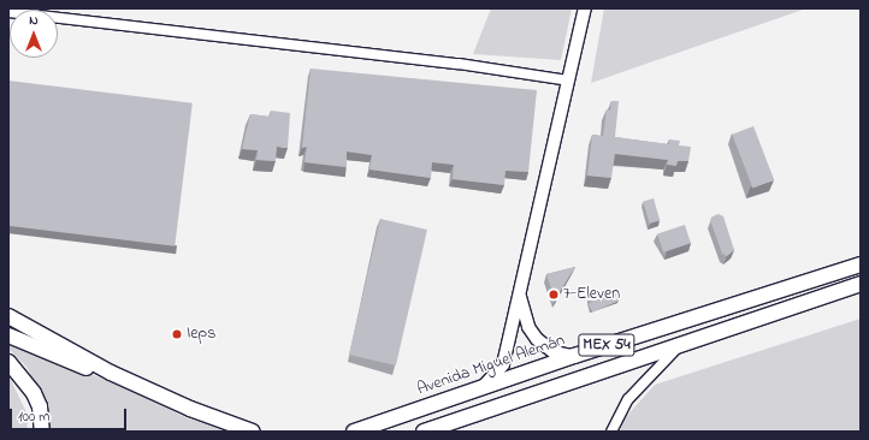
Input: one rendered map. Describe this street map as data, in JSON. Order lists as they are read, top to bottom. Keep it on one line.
{"streets":{"highway":["MEX 54","Avenida Miguel Alemán"]},"places":["7-Eleven","Ieps"],"scale_bar":"100 m","north":"top"}
